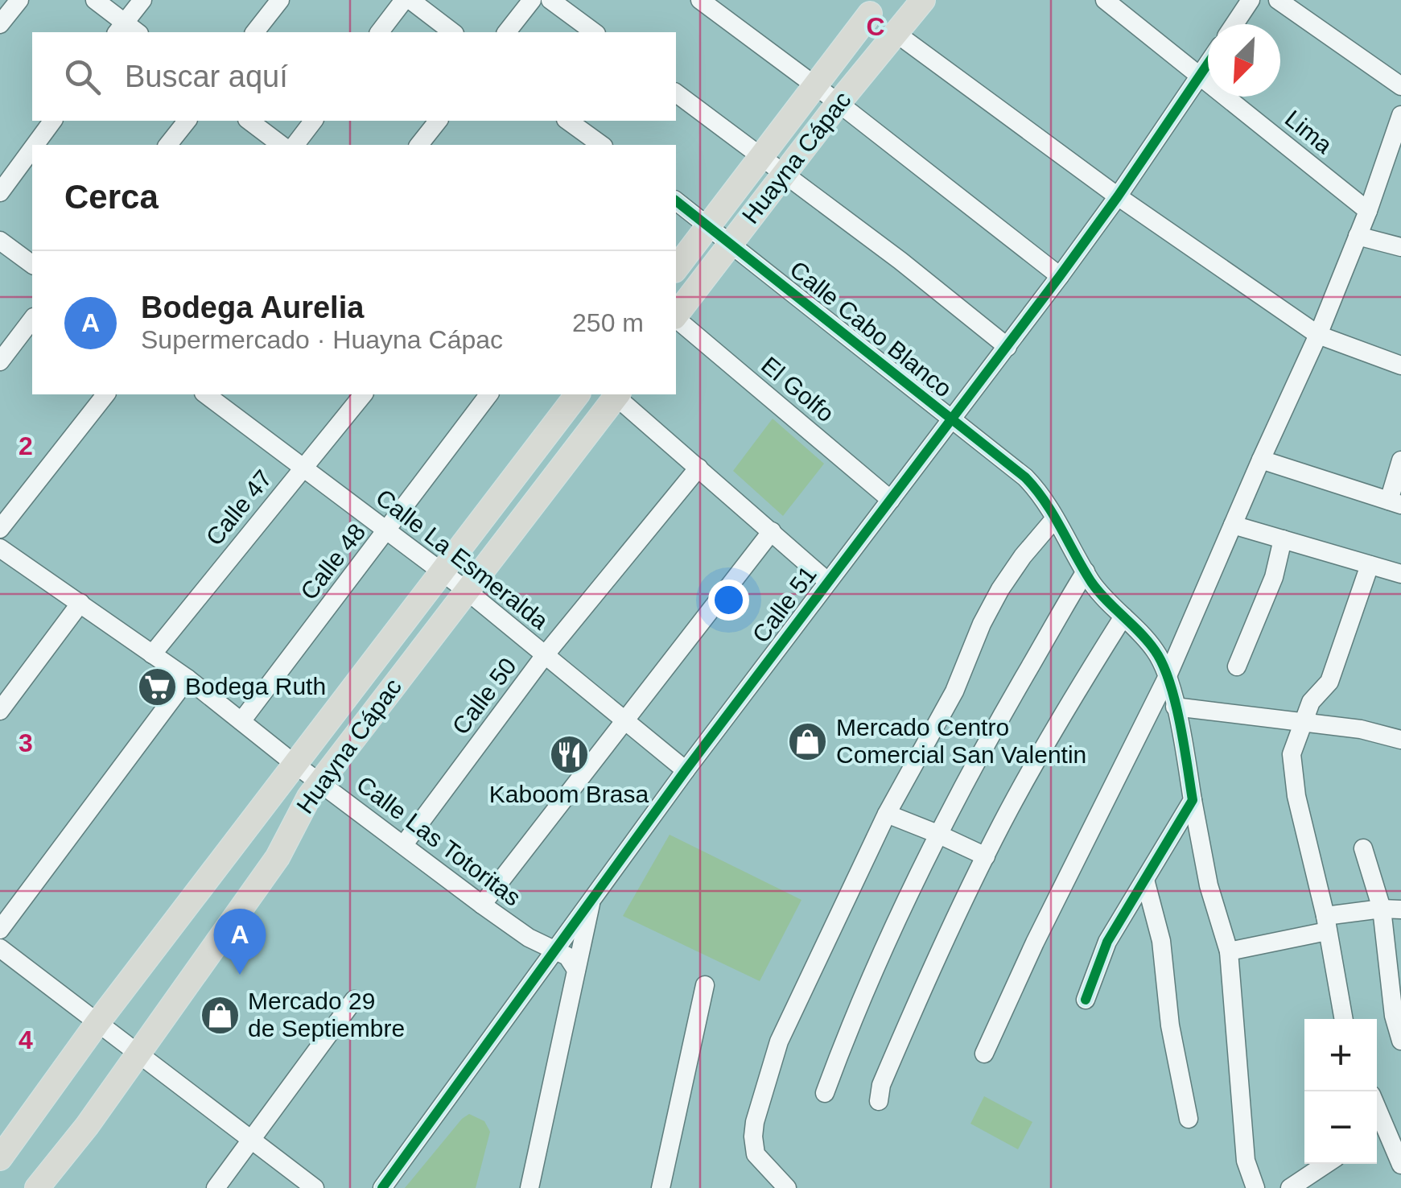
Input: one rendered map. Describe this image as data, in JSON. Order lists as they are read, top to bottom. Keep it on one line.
{"streets":{"main road":["Huayna Cápac"],"street":["Lima","Calle Cabo Blanco","El Golfo","Calle 47","Calle La Esmeralda","Calle 48","Calle 51","Calle 50","Calle Las Totoritas"]},"crossings":[["Lima","Calle 51"],["Huayna Cápac","Calle Cabo Blanco"],["Huayna Cápac","Calle La Esmeralda"],["Huayna Cápac","Calle Las Totoritas"],["Calle Cabo Blanco","Calle 51"],["El Golfo","Calle 51"],["Calle 47","Calle La Esmeralda"],["Calle 47","Calle Las Totoritas"],["Calle La Esmeralda","Calle 48"],["Calle La Esmeralda","Calle 51"],["Calle La Esmeralda","Calle 50"],["Calle 48","Calle Las Totoritas"],["Calle 51","Calle Las Totoritas"],["Calle 50","Calle Las Totoritas"]],"places":{"supermarket":["Bodega Ruth"],"shop":["Mercado Centro Comercial San Valentin","Mercado 29 de Septiembre"],"restaurant":["Kaboom Brasa"]},"north":"bottom left","page":{"search":"Buscar aquí","heading":"Cerca","list":[{"mark":"A","name":"Bodega Aurelia","note":"Supermercado · Huayna Cápac","value":"250 m"}],"pins":"A","map_buttons":["+","−"]},"grid":{"columns":["C"],"rows":["2","3","4"]}}
